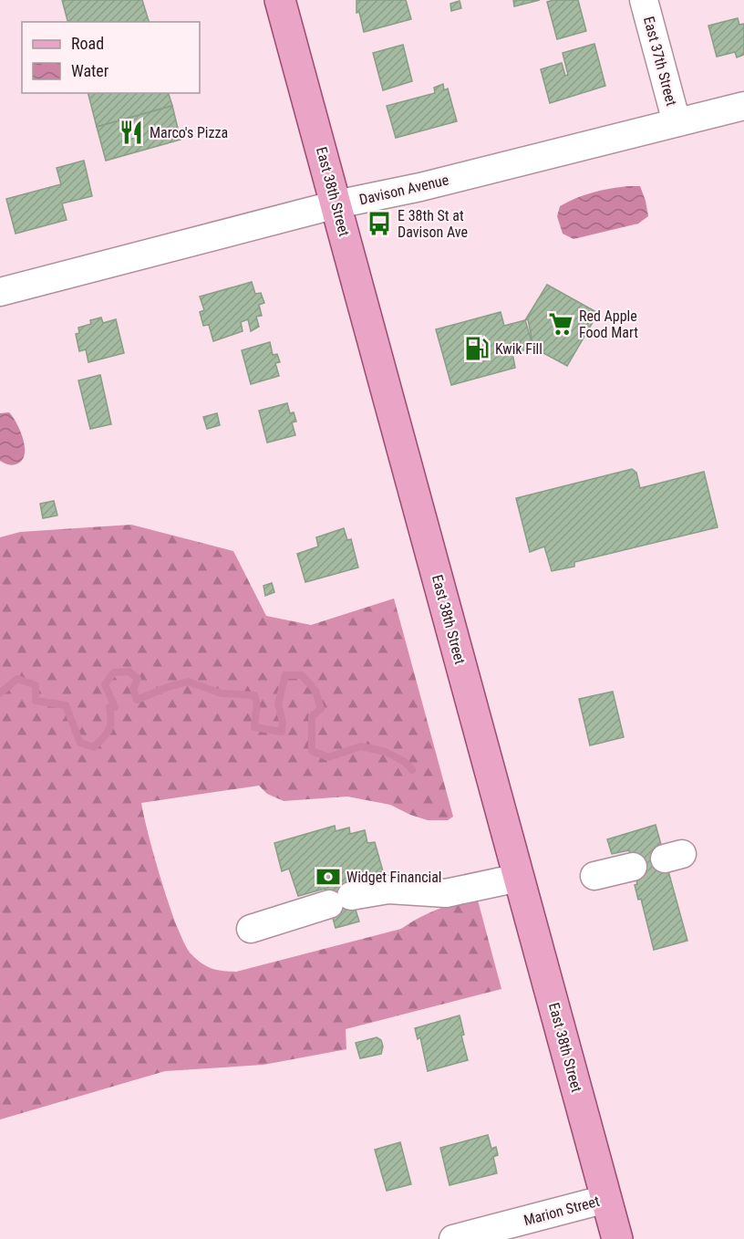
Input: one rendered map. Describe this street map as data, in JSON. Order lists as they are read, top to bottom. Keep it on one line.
{"streets":{"main road":["East 38th Street"],"street":["East 37th Street","Davison Avenue","Marion Street"]},"crossings":[["East 37th Street","Davison Avenue"],["Davison Avenue","East 38th Street"],["East 38th Street","Marion Street"]],"places":{"restaurant":["Marco's Pizza"],"bus stop":["E 38th St at Davison Ave"],"supermarket":["Red Apple Food Mart"],"fuel station":["Kwik Fill"],"bank":["Widget Financial"]},"legend":["Road","Water"]}
